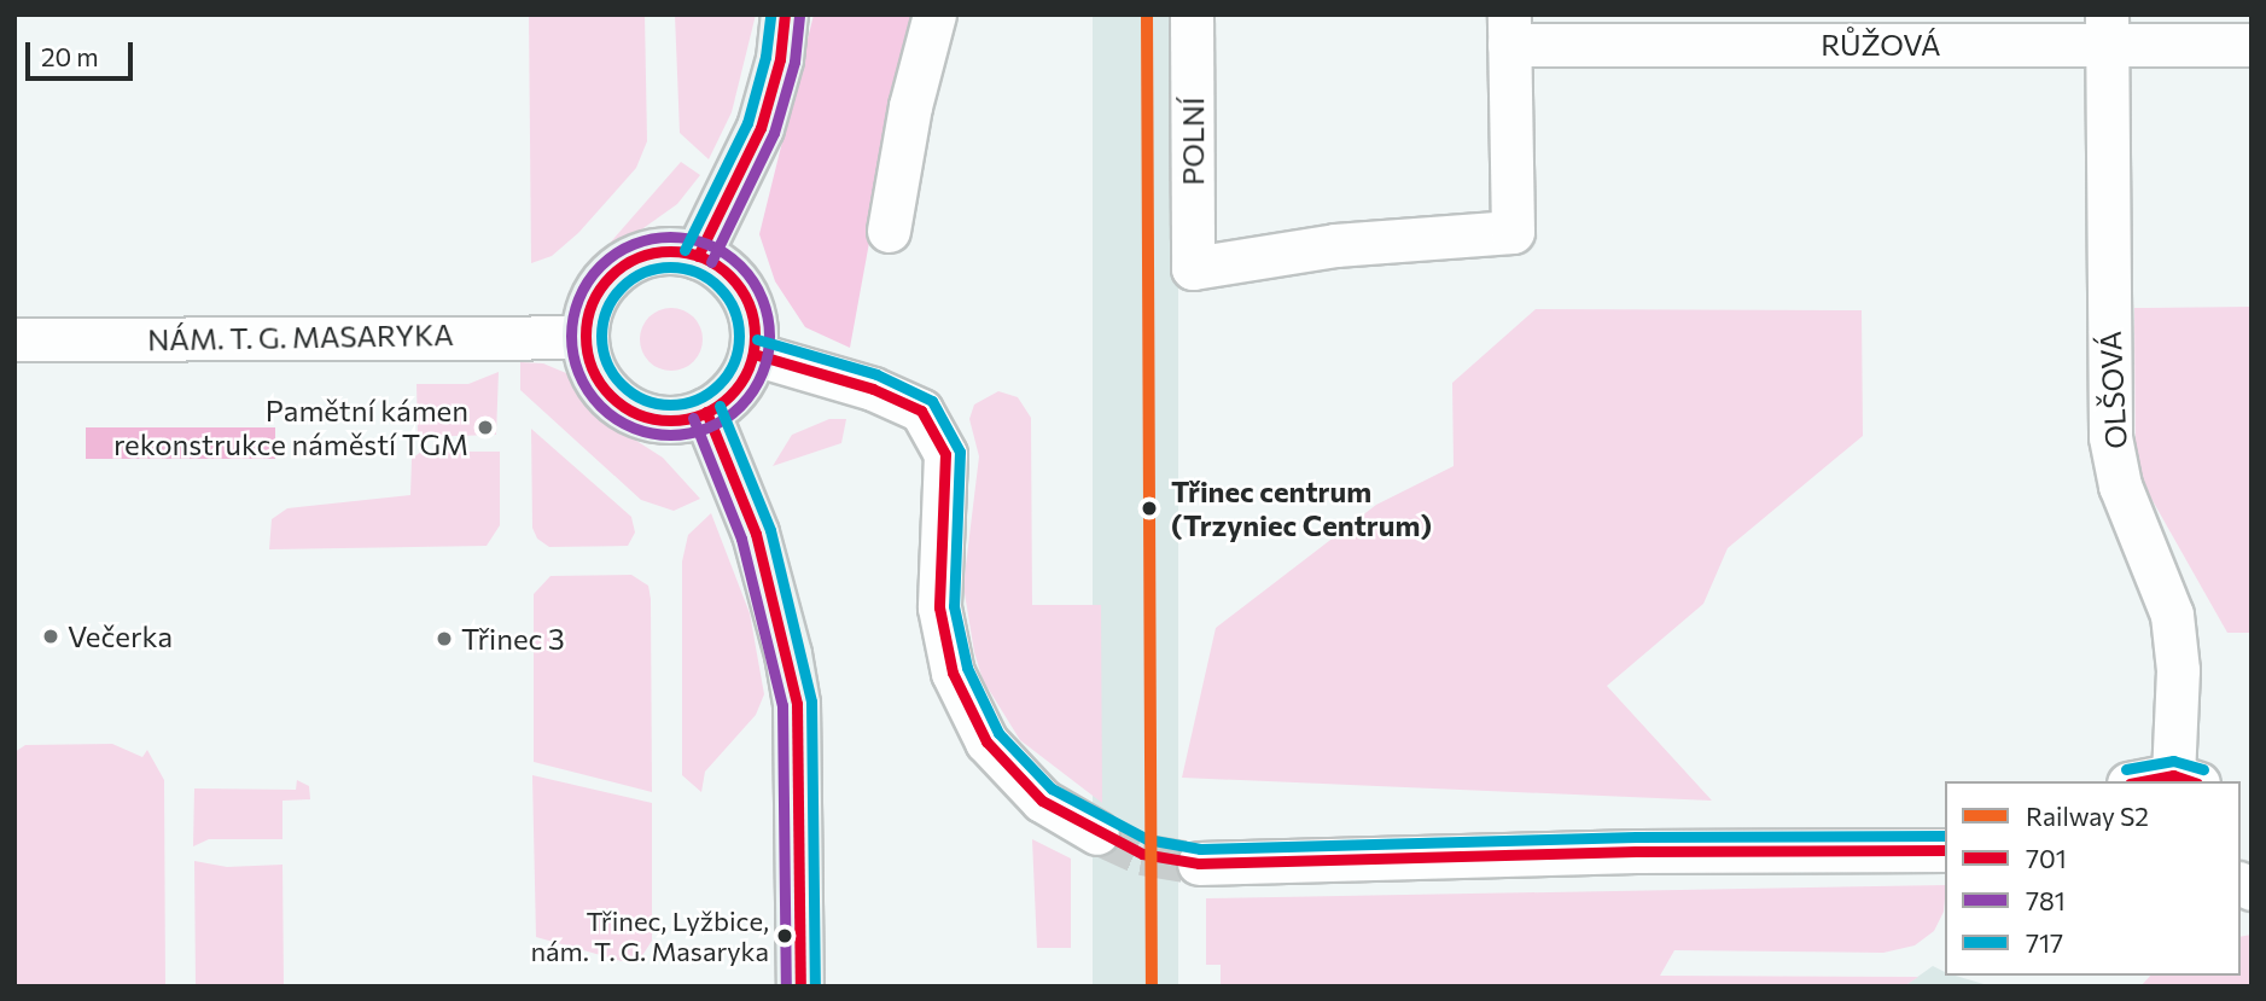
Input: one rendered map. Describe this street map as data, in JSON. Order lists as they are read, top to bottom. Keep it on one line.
{"streets":{"street":["RŮŽOVÁ","POLNÍ","NÁM. T. G. MASARYKA","OLŠOVÁ"]},"crossings":[["RŮŽOVÁ","POLNÍ"],["RŮŽOVÁ","OLŠOVÁ"]],"places":["Pamětní kámen rekonstrukce náměstí TGM","Třinec centrum (Trzyniec Centrum)","Večerka","Třinec 3","Třinec, Lyžbice, nám. T. G. Masaryka"],"lines":["rail line S2","transit line 701","transit line 717","transit line 781"],"legend":["Railway S2","701","781","717"],"scale_bar":"20 m"}
